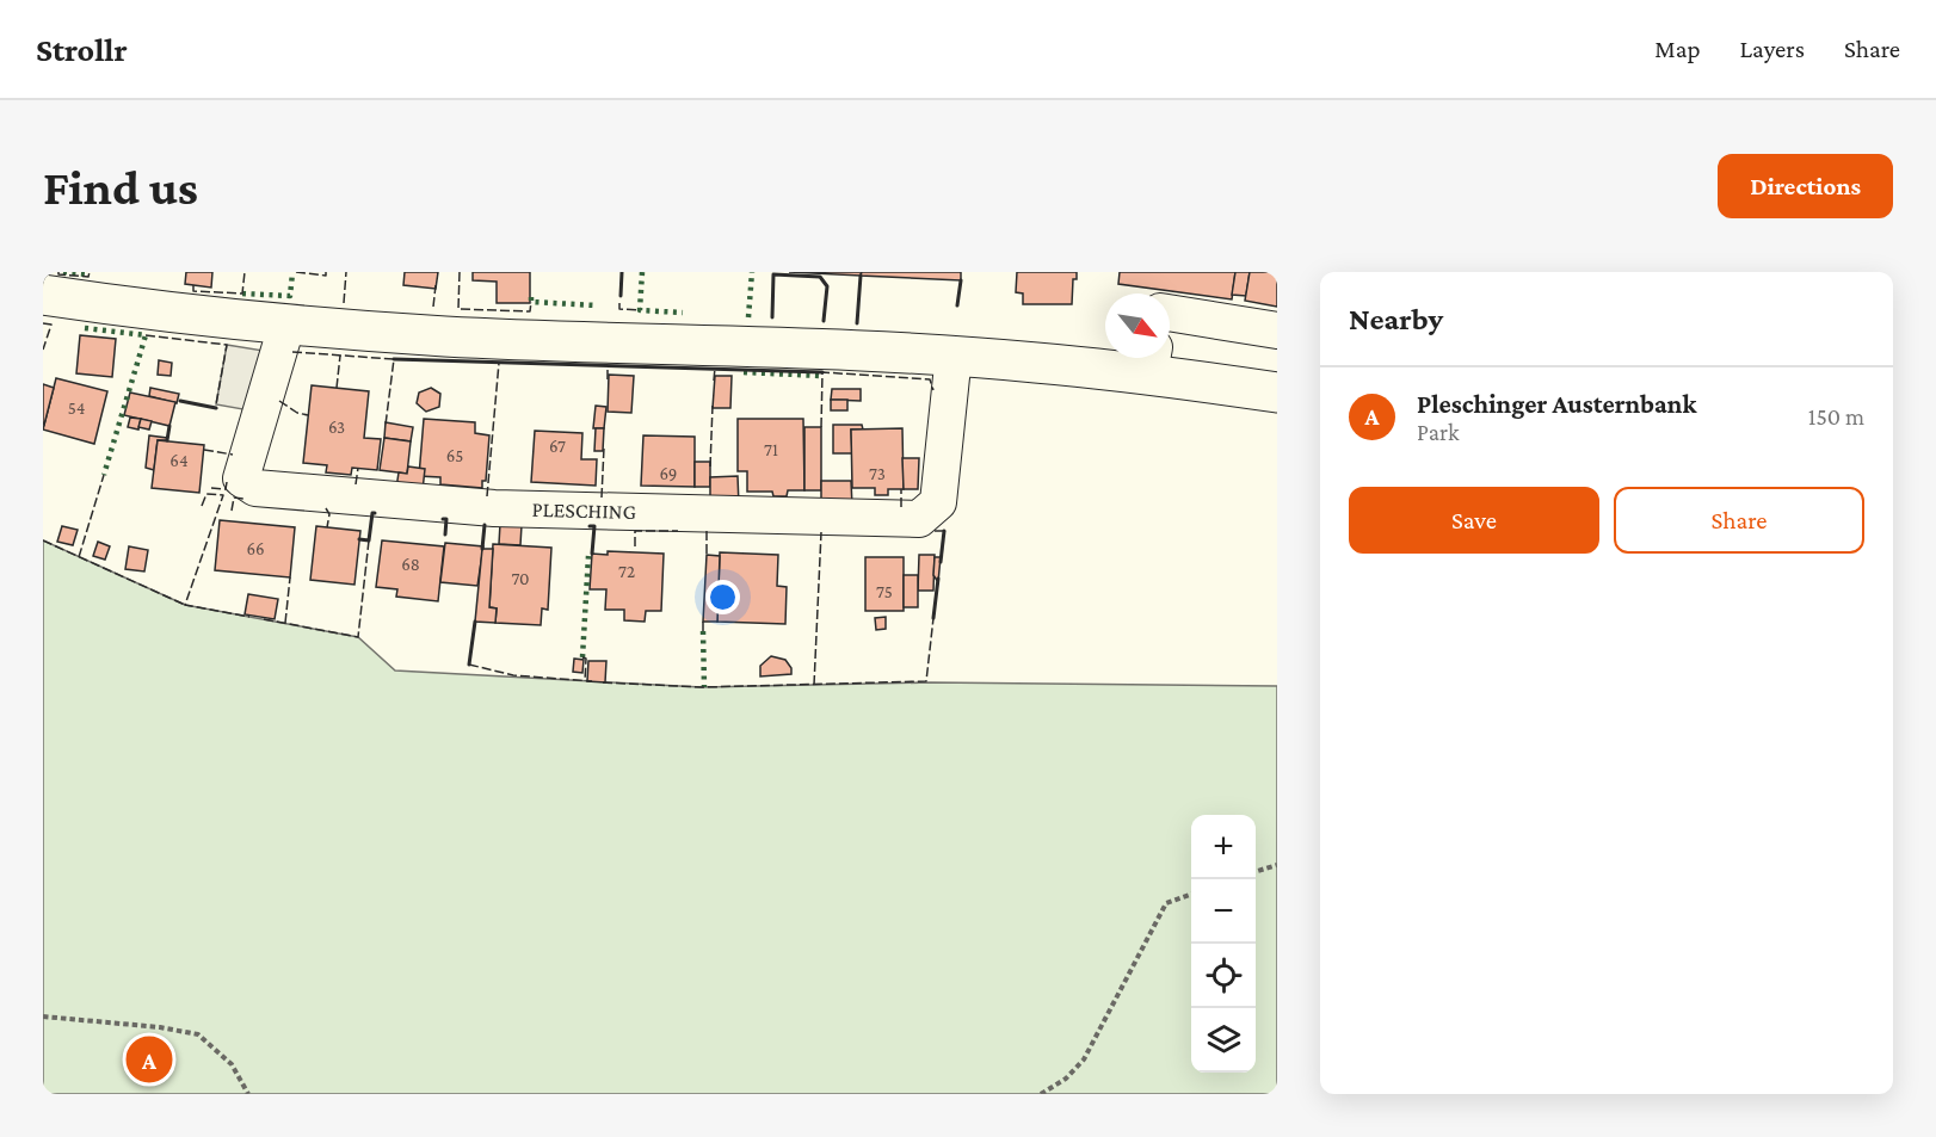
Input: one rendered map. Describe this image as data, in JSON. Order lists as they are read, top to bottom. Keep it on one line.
{"streets":{"street":["PLESCHING"]},"house_numbers":["54","63","67","71","65","64","69","73","66","68","72","70","75"],"north":"bottom right","page":{"header":"Strollr","nav":["Map","Layers","Share"],"buttons":["Directions",["Save","Share"]],"title":"Find us","heading":"Nearby","list":[{"mark":"A","name":"Pleschinger Austernbank","note":"Park","value":"150 m"}],"map_buttons":["+","−"],"pins":"A"}}
